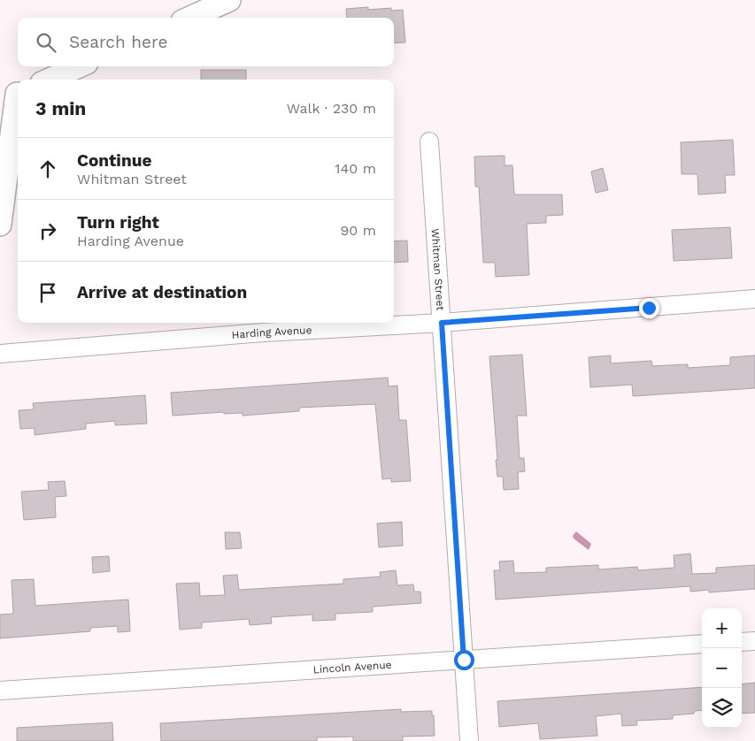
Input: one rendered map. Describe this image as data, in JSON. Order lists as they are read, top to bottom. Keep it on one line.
{"streets":{"street":["Whitman Street","Harding Avenue","Lincoln Avenue"]},"crossings":[["Whitman Street","Harding Avenue"],["Whitman Street","Lincoln Avenue"]],"page":{"search":"Search here","heading":["3 min","Walk · 230 m"],"list":[["Continue","Whitman Street","140 m"],["Turn right","Harding Avenue","90 m"],"Arrive at destination"],"map_buttons":["+","−"]}}
